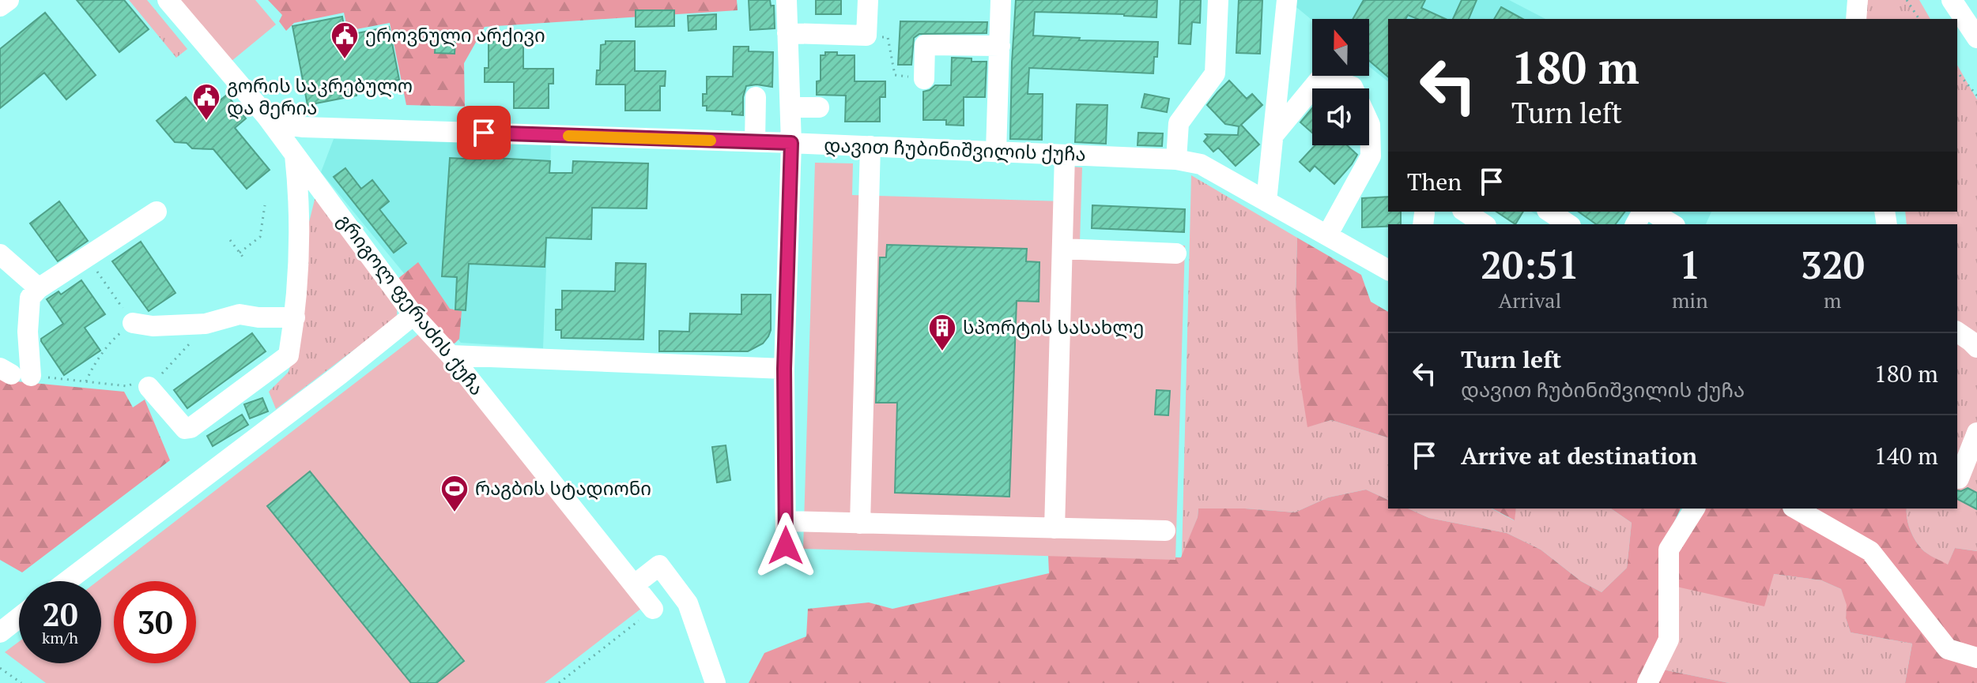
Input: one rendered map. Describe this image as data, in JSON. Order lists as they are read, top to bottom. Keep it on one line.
{"streets":{"street":["დავით ჩუბინიშვილის ქუჩა","გრიგოლ ფერაძის ქუჩა"]},"crossings":[["დავით ჩუბინიშვილის ქუჩა","გრიგოლ ფერაძის ქუჩა"]],"places":{"public building":["ეროვნული არქივი","გორის საკრებულო და მერია"],"building":["სპორტის სასახლე"],"sports":["რაგბის სტადიონი"]},"north":"top","page":{"turn":["180 m","Turn left"],"then":"Then","eta":["20:51","Arrival","1","min","320","m"],"list":[{"name":"Turn left","note":"დავით ჩუბინიშვილის ქუჩა","value":"180 m"},{"name":"Arrive at destination","value":"140 m"}],"speed":"20 km/h","limit":"30"}}
